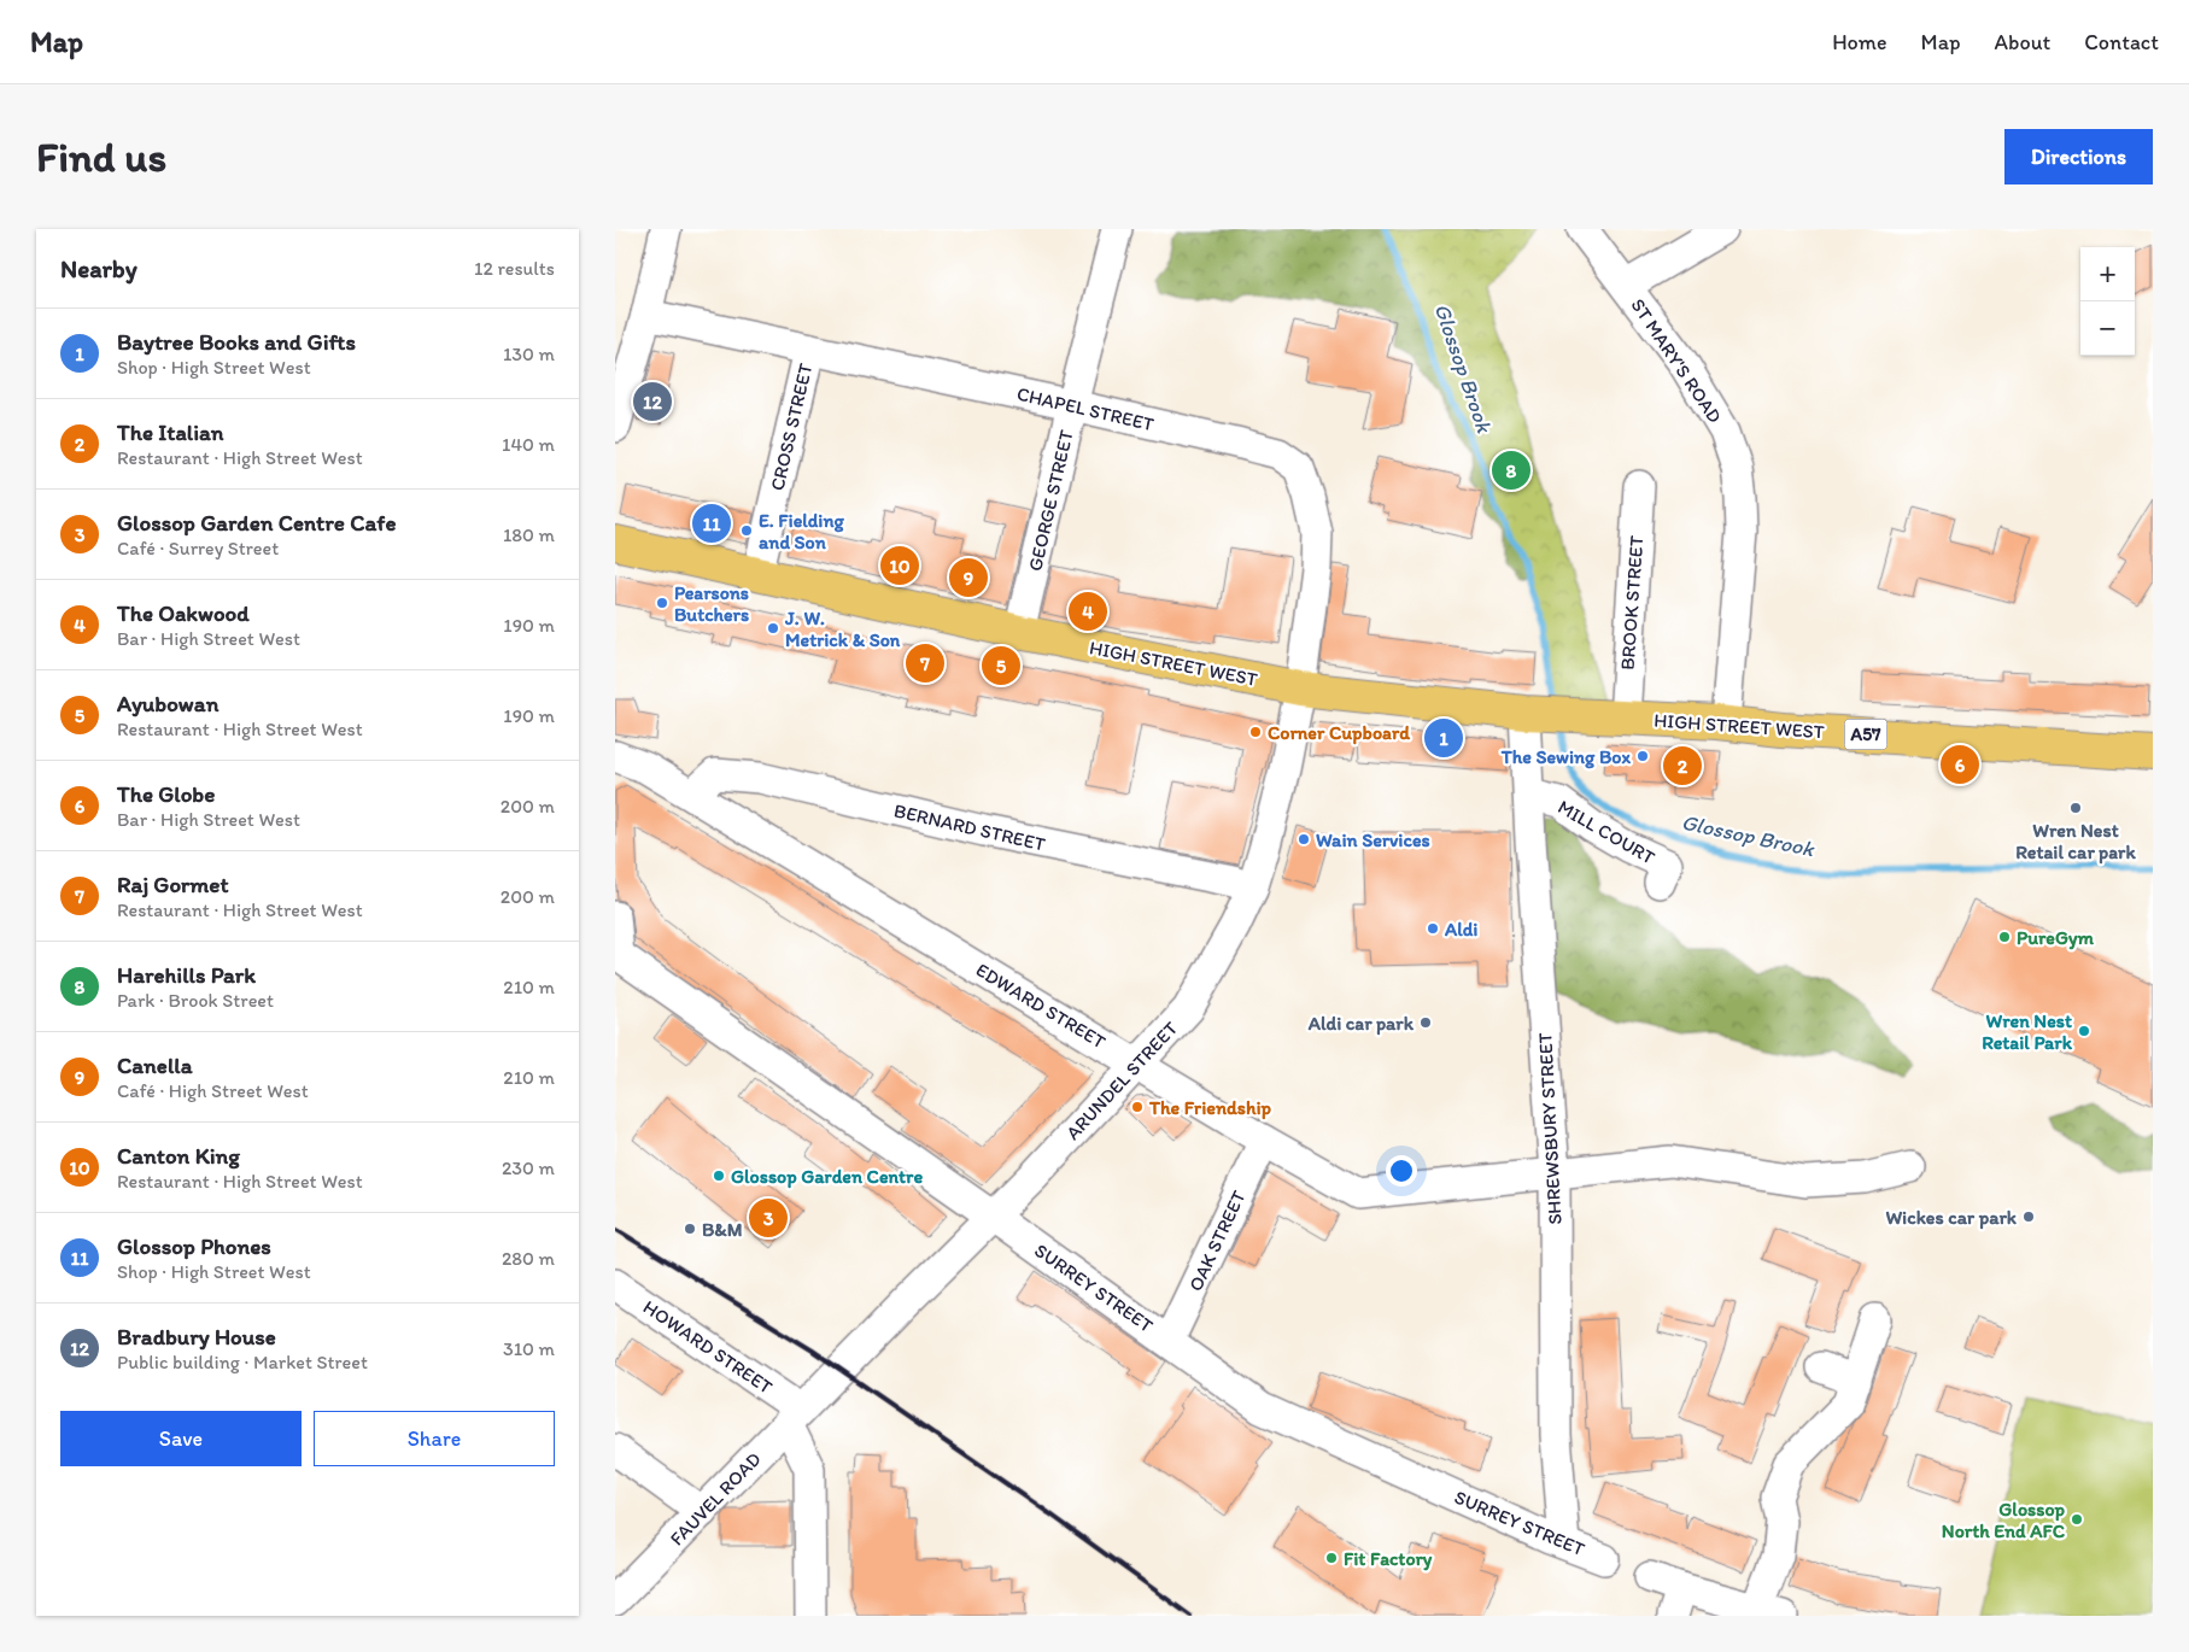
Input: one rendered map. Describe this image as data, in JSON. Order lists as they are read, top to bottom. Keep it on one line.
{"streets":{"main road":["HIGH STREET WEST","A57"],"street":["ST MARY'S ROAD","CHAPEL STREET","CROSS STREET","GEORGE STREET","BROOK STREET","BERNARD STREET","MILL COURT","EDWARD STREET","ARUNDEL STREET","SHREWSBURY STREET","OAK STREET","SURREY STREET","HOWARD STREET","FAUVEL ROAD"]},"crossings":[["ST MARY'S ROAD","HIGH STREET WEST"],["CHAPEL STREET","CROSS STREET"],["CHAPEL STREET","GEORGE STREET"],["CHAPEL STREET","HIGH STREET WEST"],["CHAPEL STREET","ARUNDEL STREET"],["CROSS STREET","HIGH STREET WEST"],["GEORGE STREET","HIGH STREET WEST"],["BROOK STREET","HIGH STREET WEST"],["HIGH STREET WEST","ARUNDEL STREET"],["HIGH STREET WEST","SHREWSBURY STREET"],["BERNARD STREET","EDWARD STREET"],["BERNARD STREET","ARUNDEL STREET"],["MILL COURT","SHREWSBURY STREET"],["EDWARD STREET","ARUNDEL STREET"],["EDWARD STREET","SHREWSBURY STREET"],["EDWARD STREET","OAK STREET"],["ARUNDEL STREET","SURREY STREET"],["ARUNDEL STREET","HOWARD STREET"],["ARUNDEL STREET","FAUVEL ROAD"],["SHREWSBURY STREET","SURREY STREET"],["OAK STREET","SURREY STREET"],["HOWARD STREET","FAUVEL ROAD"]],"water":["Glossop Brook"],"places":["E. Fielding and Son","Pearsons Butchers","J. W. Metrick & Son","Corner Cupboard","The Sewing Box","Wren Nest Retail car park","Wain Services","Aldi","PureGym","Aldi car park","Wren Nest Retail Park","The Friendship","Glossop Garden Centre","Wickes car park","B&M","Glossop North End AFC","Fit Factory"],"page":{"header":"Map","nav":["Home","Map","About","Contact"],"buttons":["Directions",["Save","Share"]],"title":"Find us","heading":["Nearby","12 results"],"map_buttons":["+","−"],"list":[{"mark":"1","name":"Baytree Books and Gifts","note":"Shop · High Street West","value":"130 m"},{"mark":"2","name":"The Italian","note":"Restaurant · High Street West","value":"140 m"},{"mark":"3","name":"Glossop Garden Centre Cafe","note":"Café · Surrey Street","value":"180 m"},{"mark":"4","name":"The Oakwood","note":"Bar · High Street West","value":"190 m"},{"mark":"5","name":"Ayubowan","note":"Restaurant · High Street West","value":"190 m"},{"mark":"6","name":"The Globe","note":"Bar · High Street West","value":"200 m"},{"mark":"7","name":"Raj Gormet","note":"Restaurant · High Street West","value":"200 m"},{"mark":"8","name":"Harehills Park","note":"Park · Brook Street","value":"210 m"},{"mark":"9","name":"Canella","note":"Café · High Street West","value":"210 m"},{"mark":"10","name":"Canton King","note":"Restaurant · High Street West","value":"230 m"},{"mark":"11","name":"Glossop Phones","note":"Shop · High Street West","value":"280 m"},{"mark":"12","name":"Bradbury House","note":"Public building · Market Street","value":"310 m"}],"pins":["12","8","11","10","9","4","7","5","1","6","2","3"]}}
